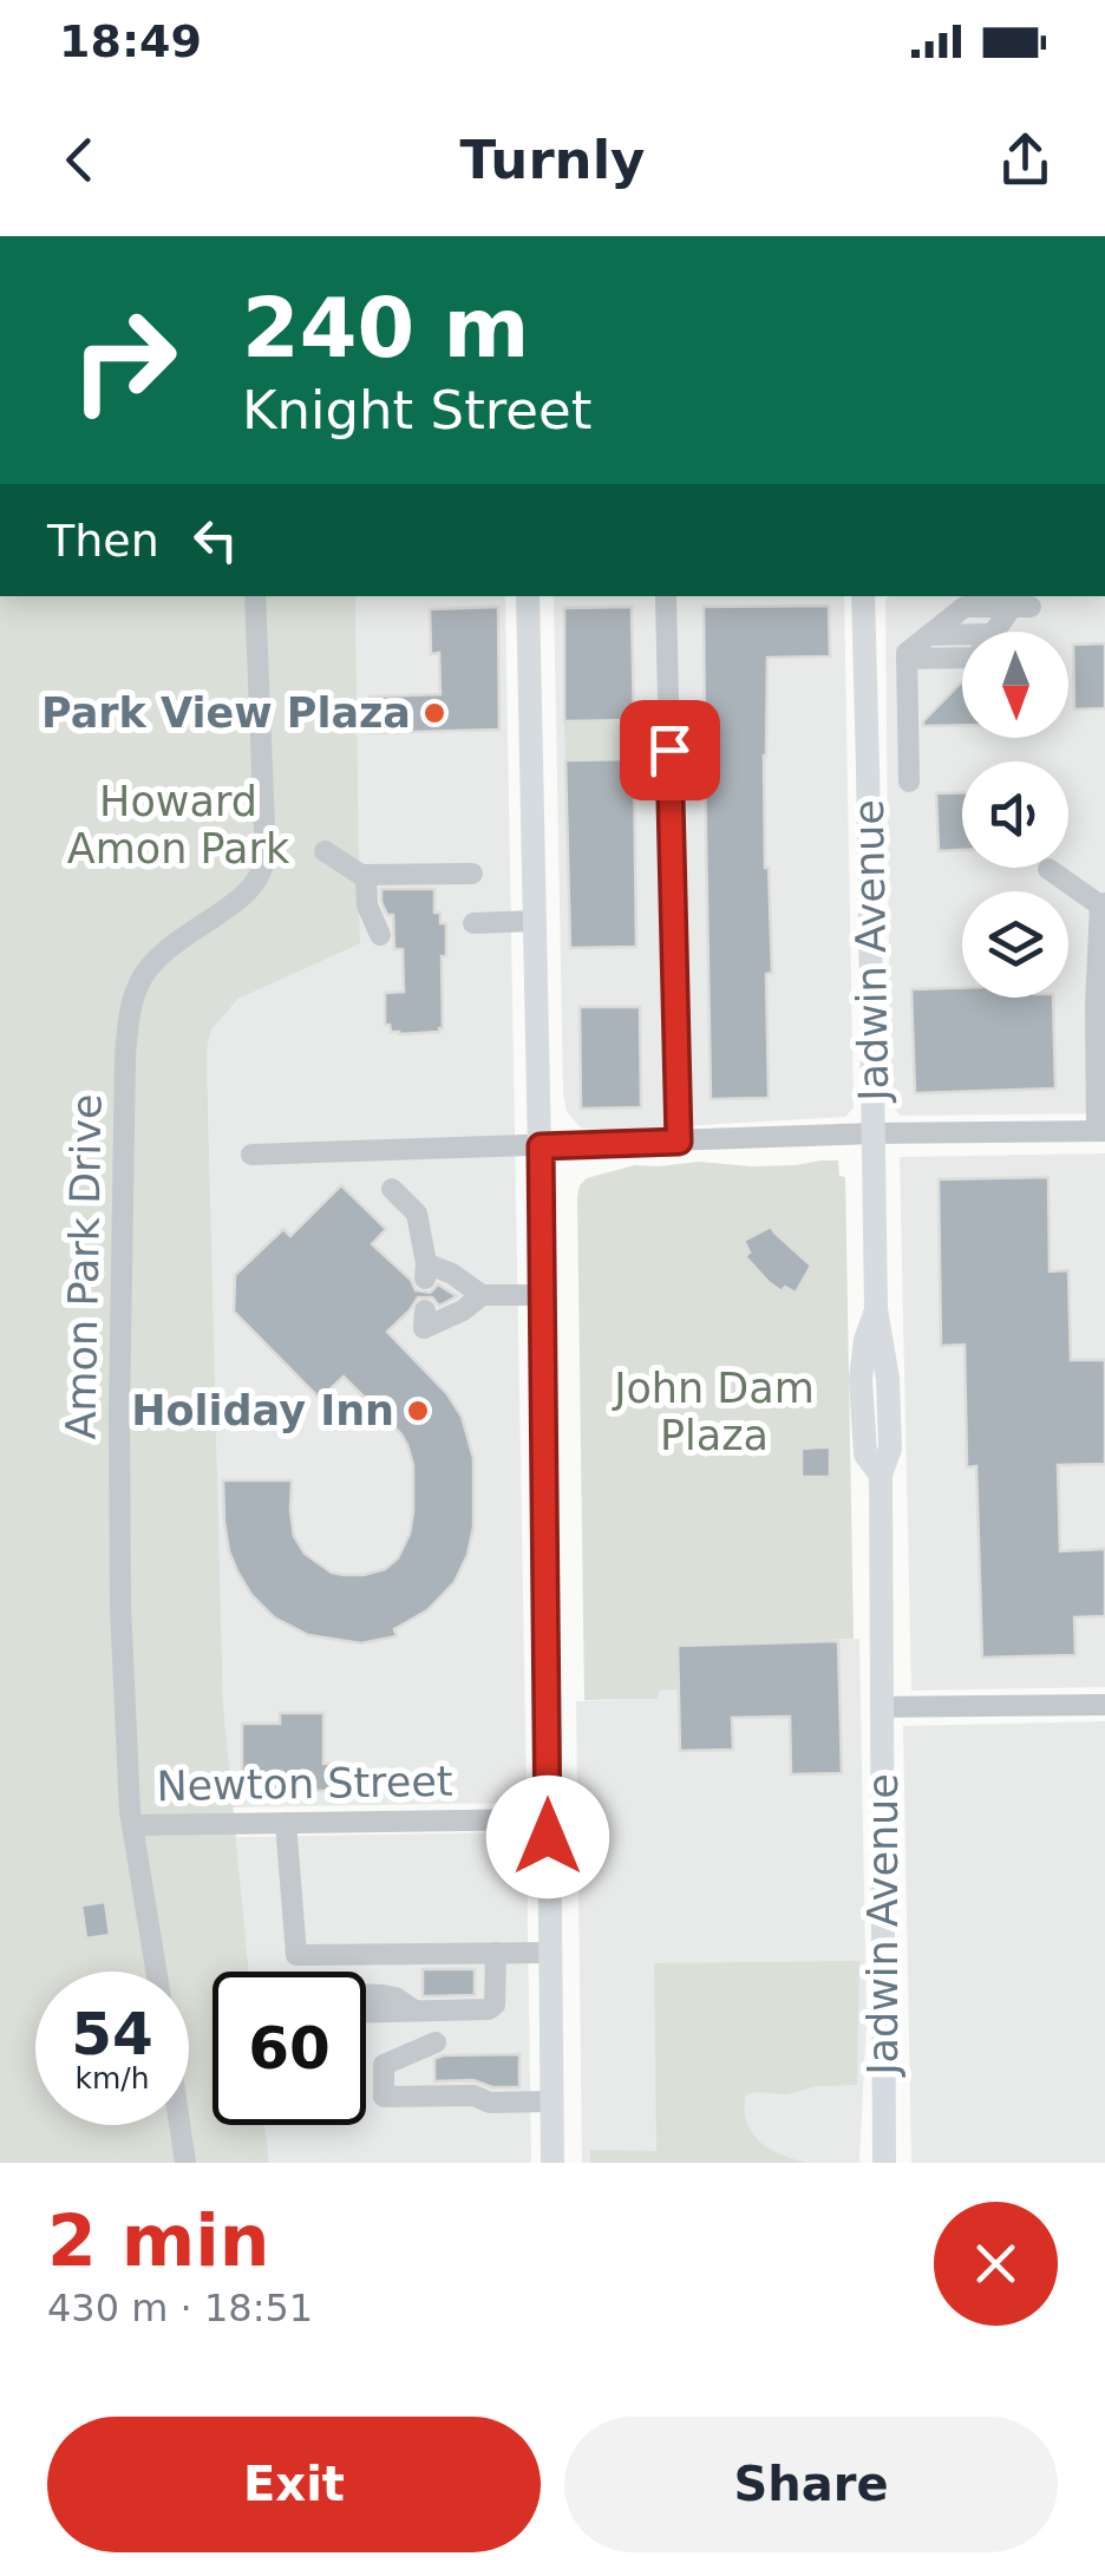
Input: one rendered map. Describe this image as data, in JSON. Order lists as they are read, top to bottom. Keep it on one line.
{"streets":{"main road":["Jadwin Avenue"],"street":["Amon Park Drive","Newton Street"]},"crossings":[["Amon Park Drive","Newton Street"]],"parks":["Howard Amon Park","John Dam Plaza"],"places":["Park View Plaza","Holiday Inn"],"north":"bottom","page":{"status":"18:49","header":"Turnly","turn":["240 m","Knight Street"],"then":"Then","speed":"54 km/h","limit":"60","heading":["2 min","430 m · 18:51"],"buttons":["Exit","Share"]}}
